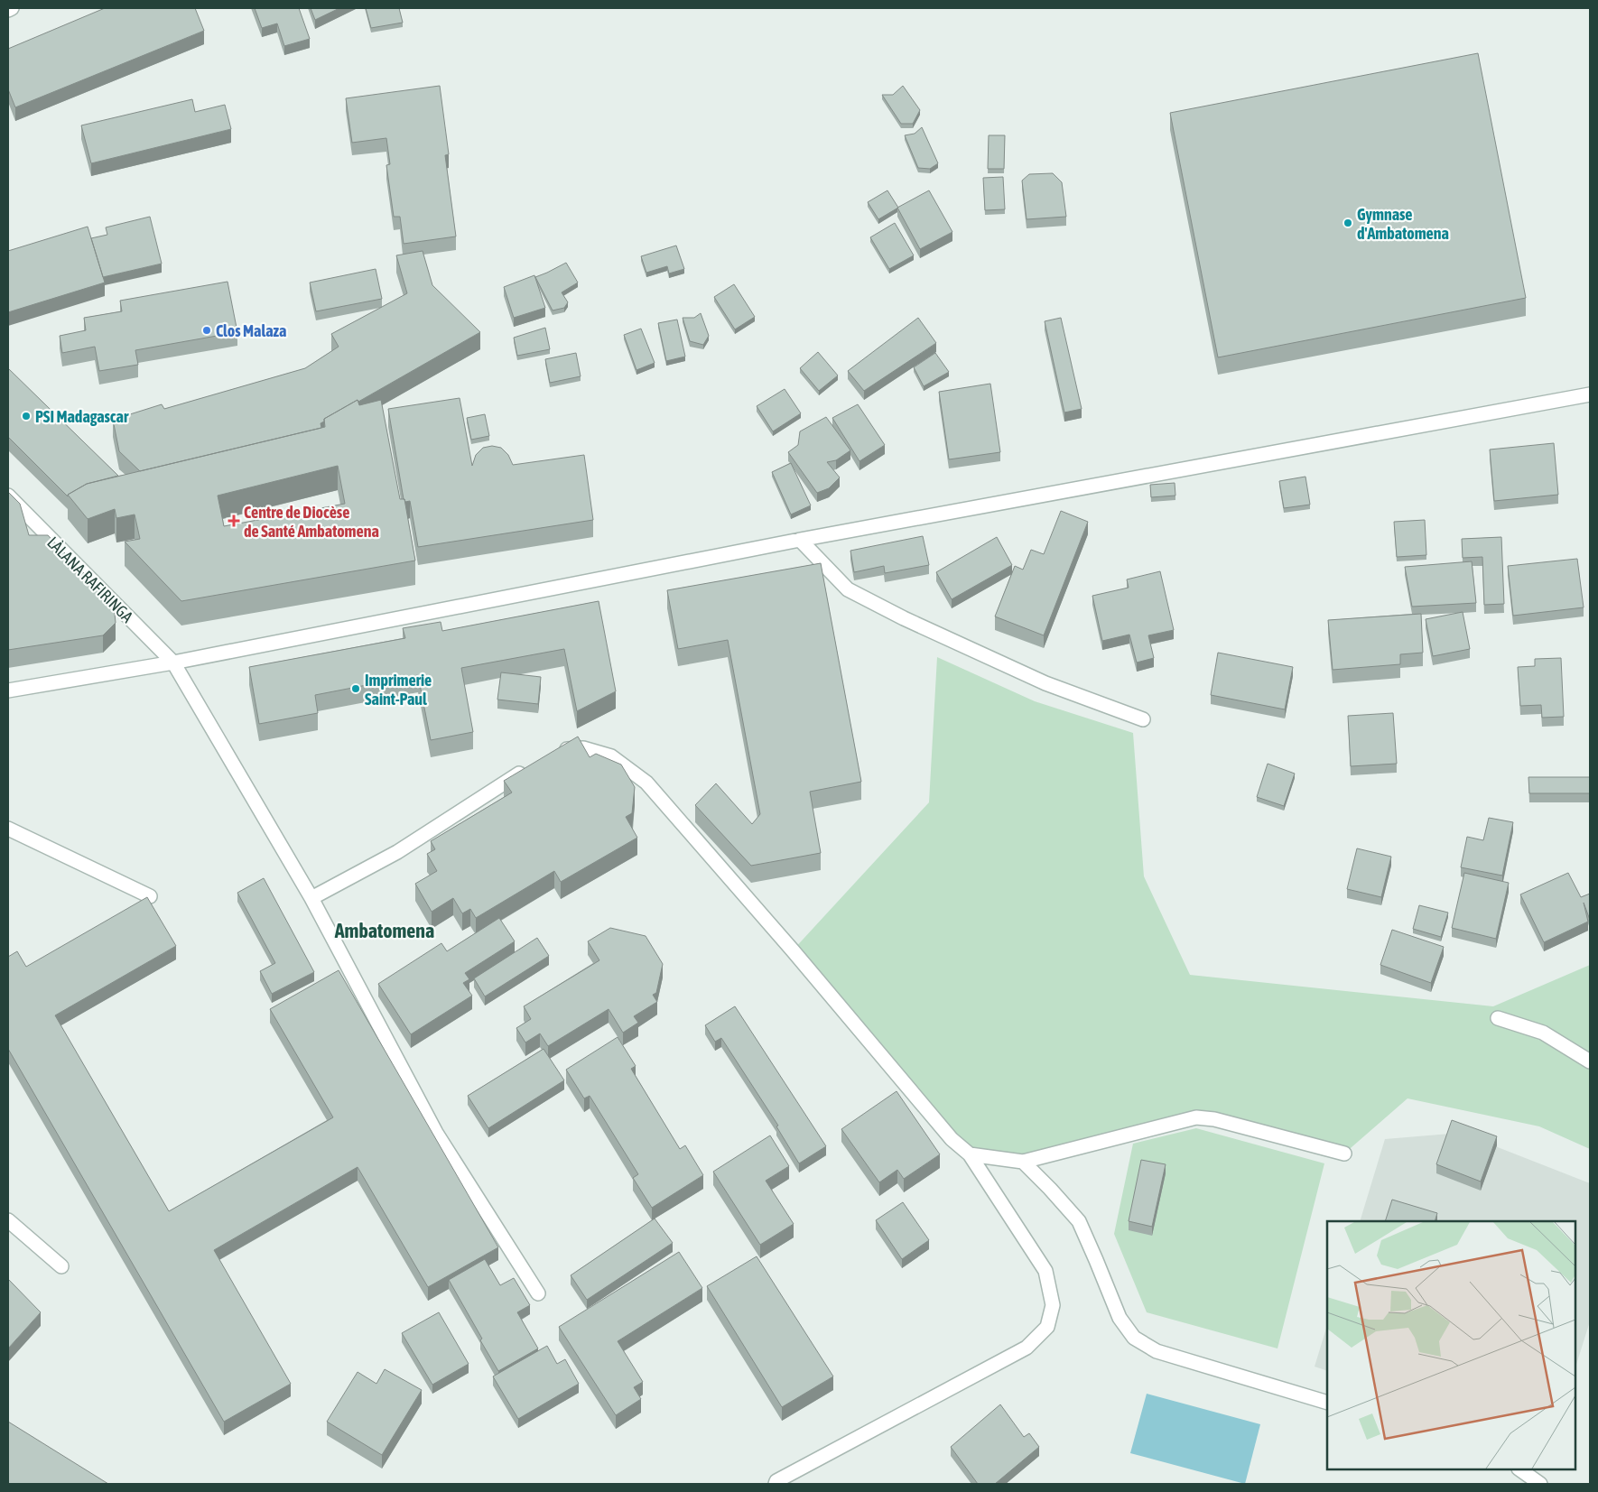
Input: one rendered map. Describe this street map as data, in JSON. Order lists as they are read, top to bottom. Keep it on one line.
{"streets":{"street":["LÀLANA RAFIRINGA"]},"districts":["Ambatomena"],"places":{"other":["Gymnase d'Ambatomena","Clos Malaza","PSI Madagascar","Imprimerie Saint-Paul"],"health":["Centre de Diocèse de Santé Ambatomena"]}}
